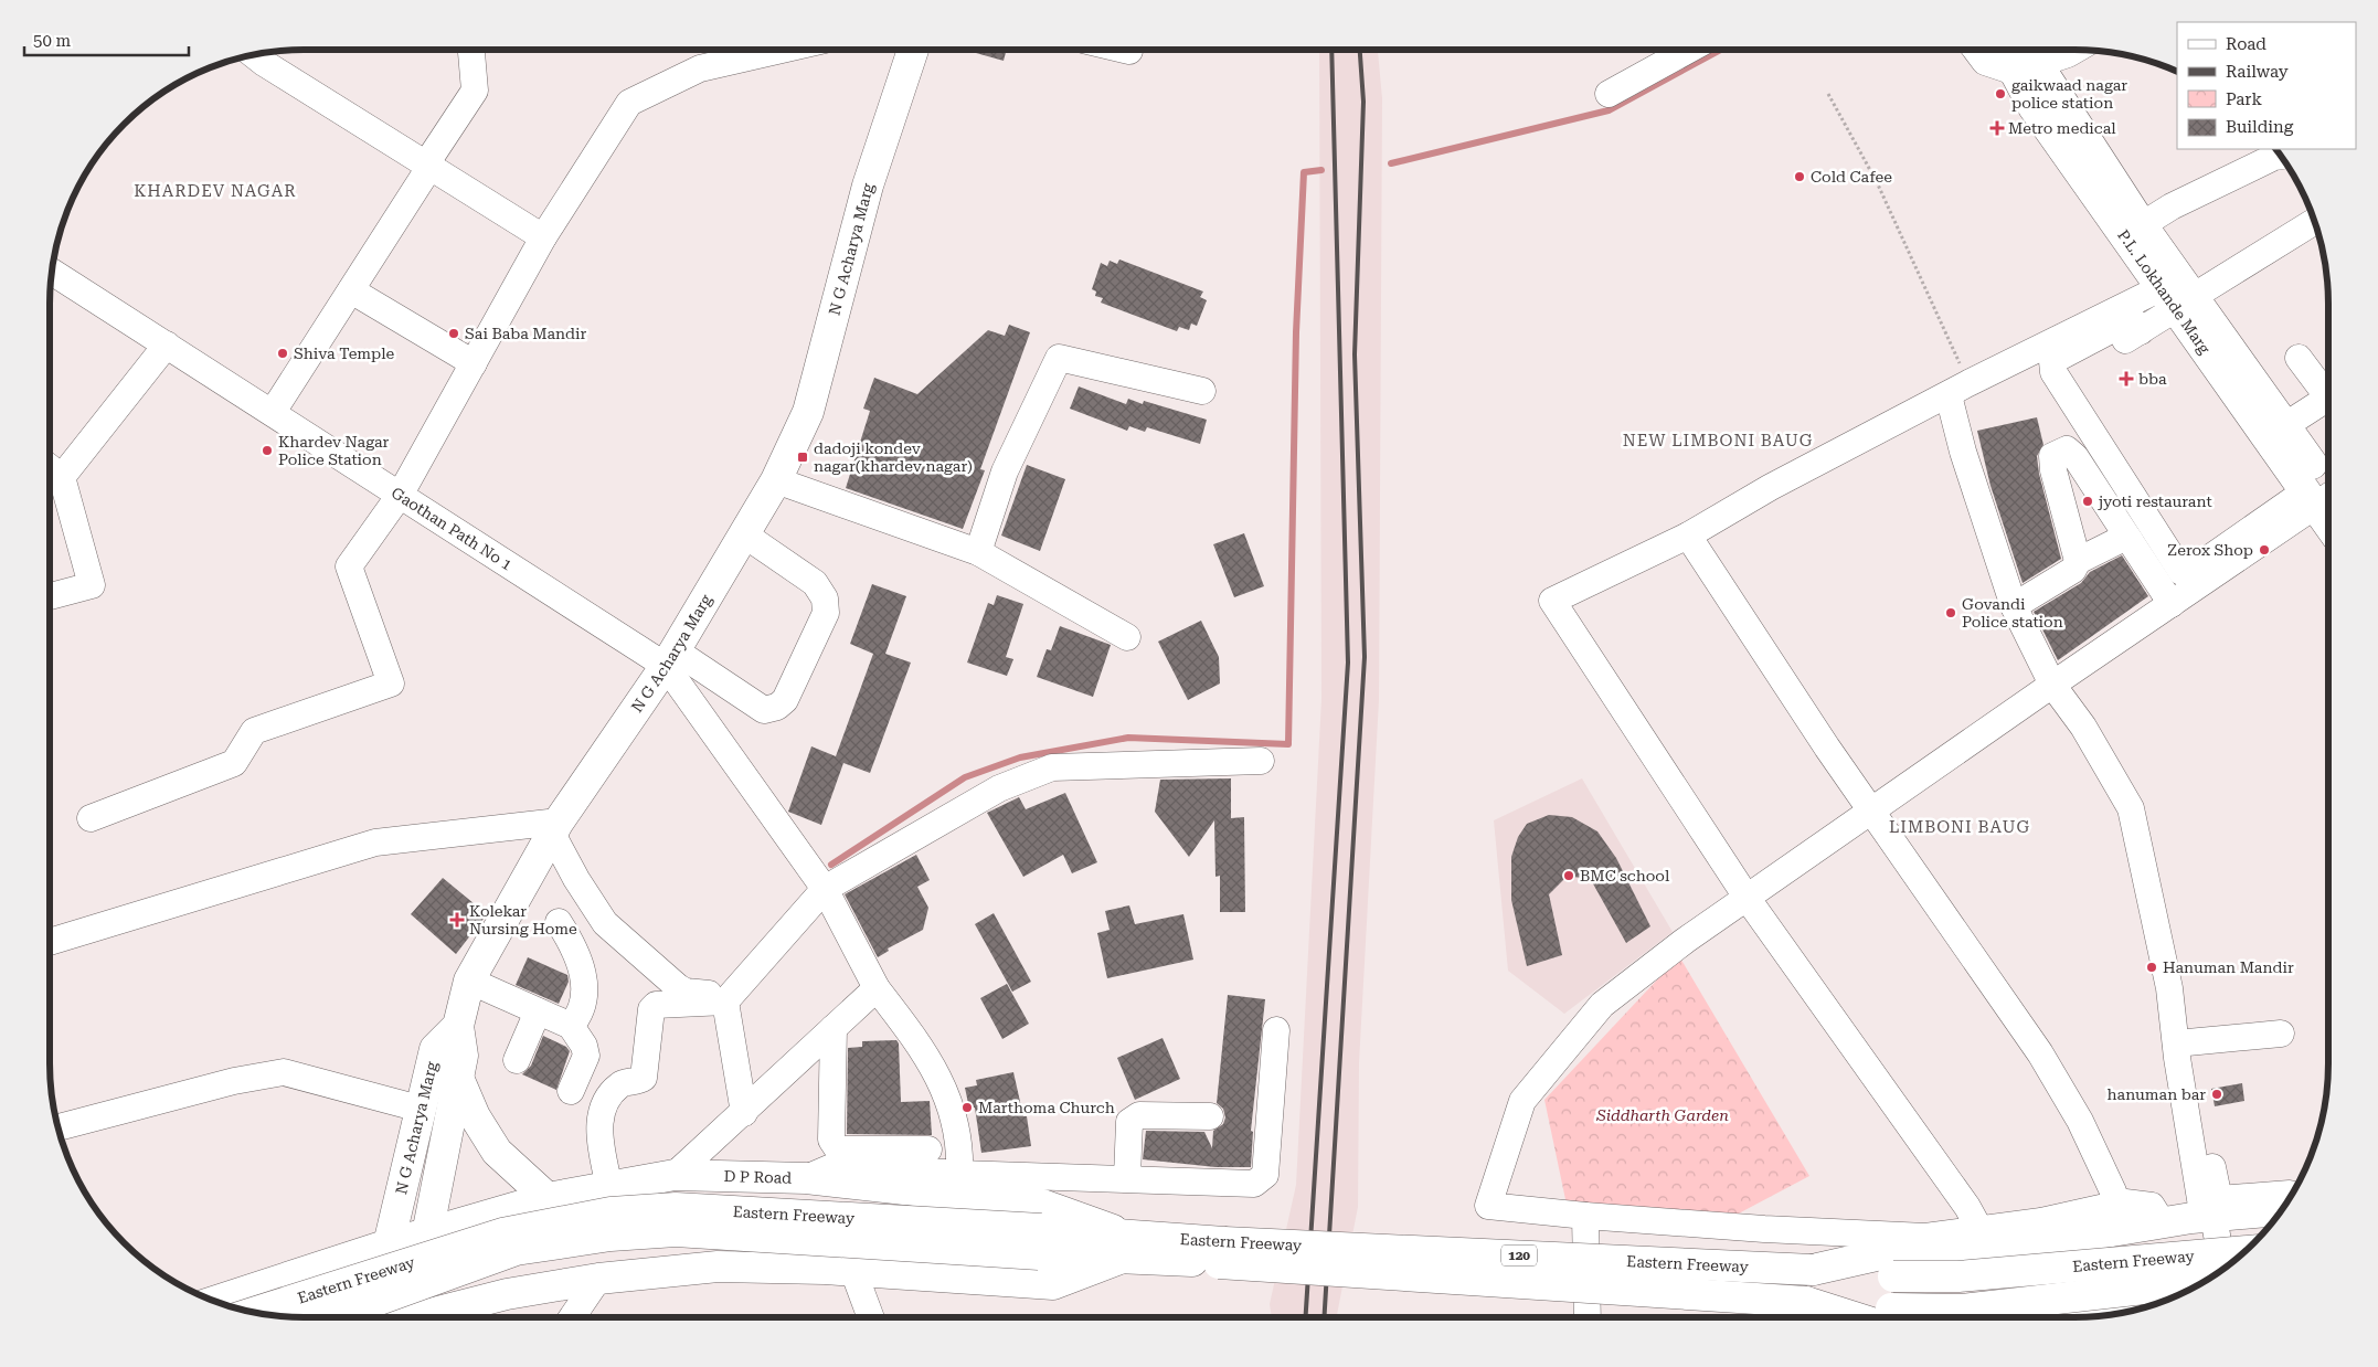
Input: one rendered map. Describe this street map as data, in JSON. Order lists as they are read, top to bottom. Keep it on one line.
{"streets":{"main road":["N G Acharya Marg","P.L. Lokhande Marg","D P Road","Eastern Freeway","120"],"street":["Gaothan Path No 1"]},"crossings":[["N G Acharya Marg","Gaothan Path No 1"],["N G Acharya Marg","D P Road"],["D P Road","Eastern Freeway"]],"districts":["KHARDEV NAGAR","NEW LIMBONI BAUG","LIMBONI BAUG"],"parks":["Siddharth Garden"],"places":{"other":["gaikwaad nagar police station","Cold Cafee","Sai Baba Mandir","Shiva Temple","Khardev Nagar Police Station","jyoti restaurant","Zerox Shop","Govandi Police station","BMC school","Hanuman Mandir","hanuman bar","Marthoma Church"],"health":["Metro medical","bba","Kolekar Nursing Home"],"transit":["dadoji kondev nagar(khardev nagar)"]},"legend":["Road","Railway","Park","Building"],"scale_bar":"50 m"}
